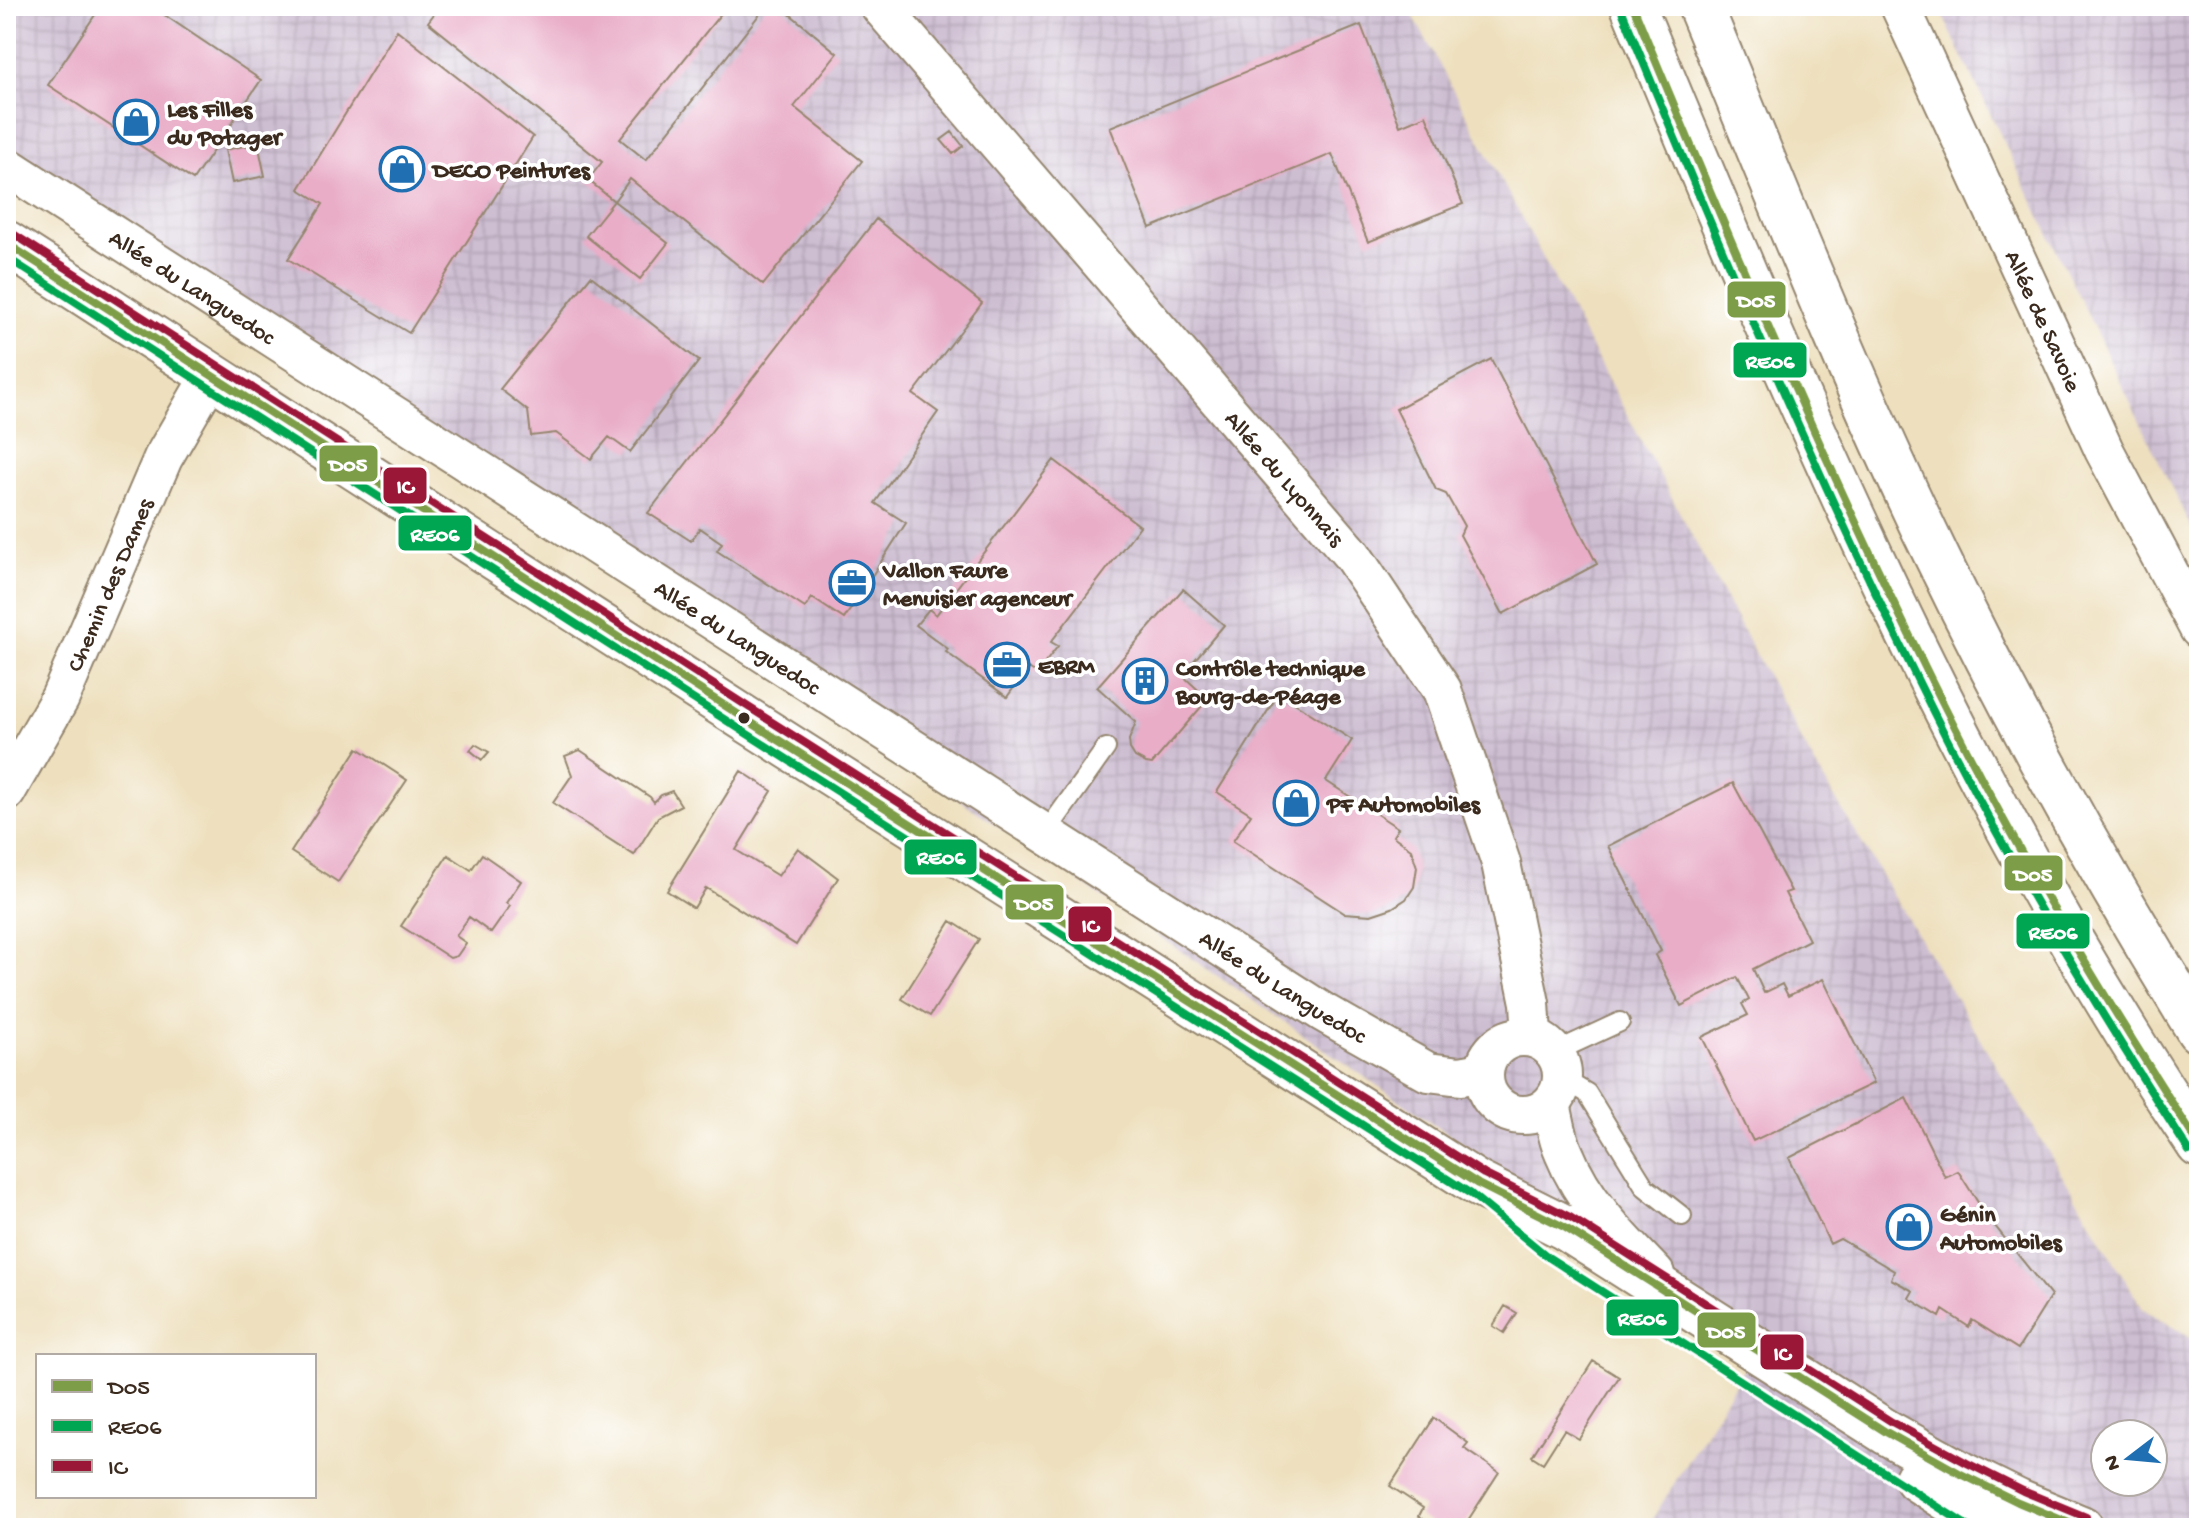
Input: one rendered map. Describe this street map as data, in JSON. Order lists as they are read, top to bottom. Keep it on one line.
{"streets":{"street":["Allée du Languedoc","Allée de Savoie","Allée du Lyonnais","Chemin des Dames"]},"crossings":[["Allée du Languedoc","Allée du Lyonnais"]],"places":{"shop":["Les Filles du Potager","DECO Peintures","PF Automobiles","Génin Automobiles"],"office":["Vallon Faure Menuisier agenceur","EBRM"],"building":["Contrôle technique Bourg-de-Péage"]},"lines":["transit line D05","transit line RE06","transit line IC"],"legend":["D05","RE06","IC"],"north":"left"}
